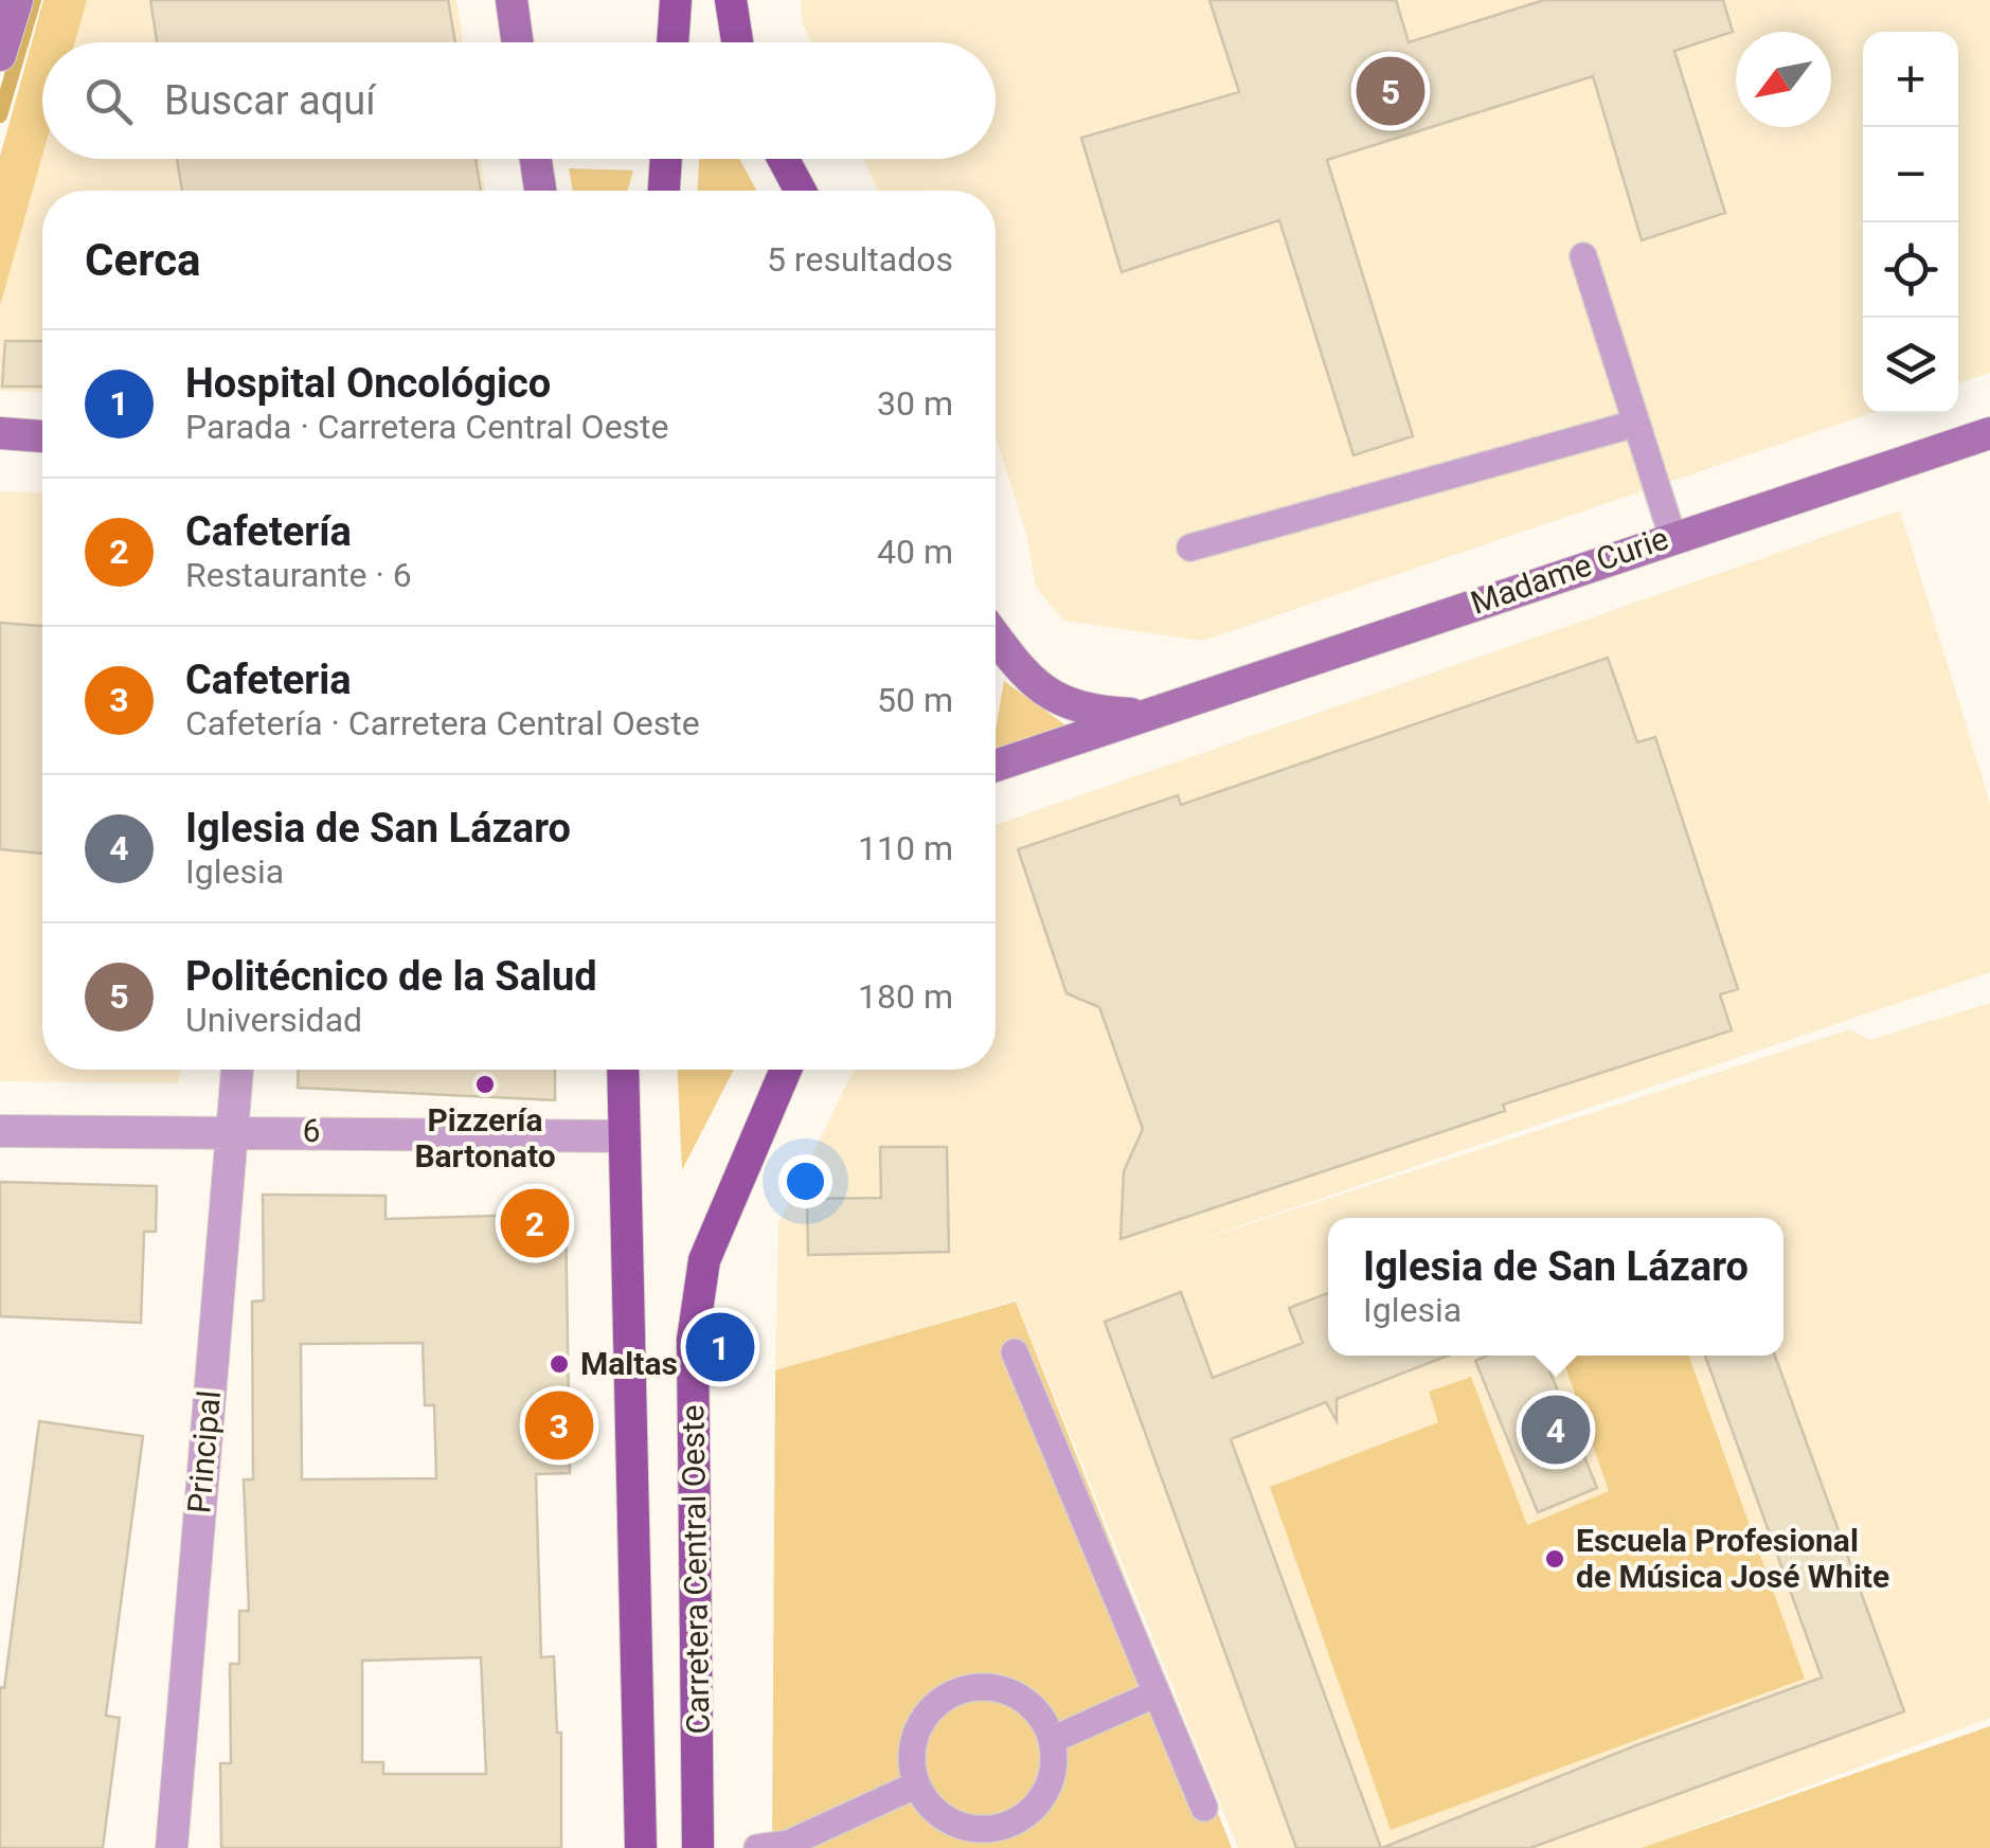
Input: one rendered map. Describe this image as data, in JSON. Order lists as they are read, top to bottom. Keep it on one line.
{"streets":{"main road":["Madame Curie","Carretera Central Oeste"],"street":["6","Principal"]},"crossings":[["6","Principal"],["6","Carretera Central Oeste"]],"places":["Pizzería Bartonato","Maltas","Escuela Profesional de Música José White"],"north":"bottom left","page":{"map_buttons":["+","−"],"search":"Buscar aquí","pins":["5","2","1","3","4"],"heading":["Cerca","5 resultados"],"list":[{"mark":"1","name":"Hospital Oncológico","note":"Parada · Carretera Central Oeste","value":"30 m"},{"mark":"2","name":"Cafetería","note":"Restaurante · 6","value":"40 m"},{"mark":"3","name":"Cafeteria","note":"Cafetería · Carretera Central Oeste","value":"50 m"},{"mark":"4","name":"Iglesia de San Lázaro","note":"Iglesia","value":"110 m"},{"mark":"5","name":"Politécnico de la Salud","note":"Universidad","value":"180 m"}],"popup":["Iglesia de San Lázaro","Iglesia"]}}
